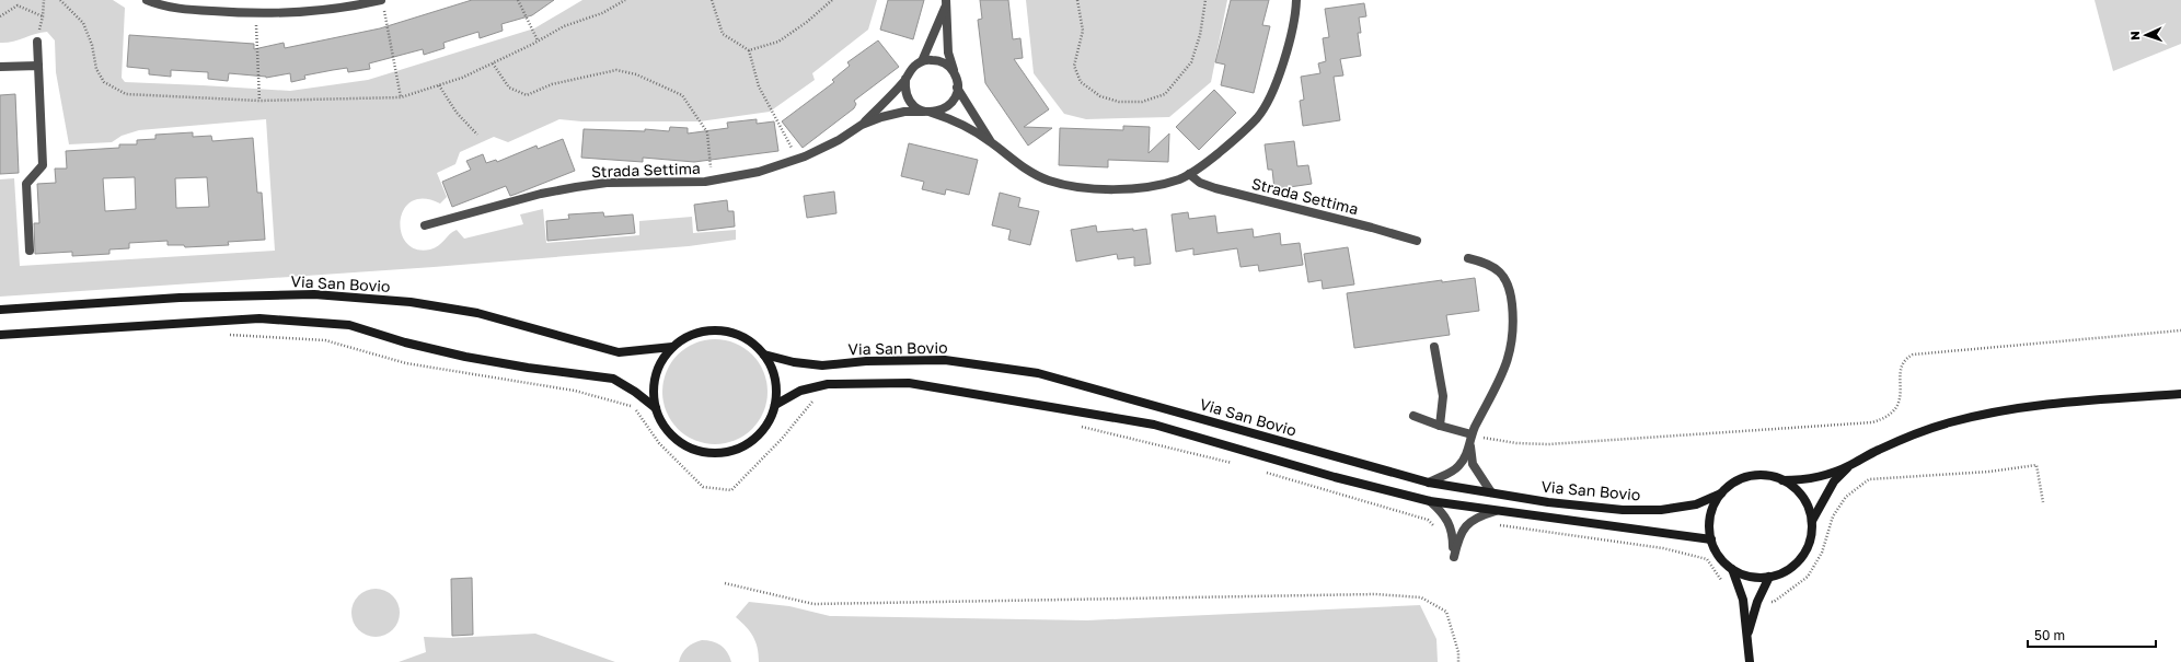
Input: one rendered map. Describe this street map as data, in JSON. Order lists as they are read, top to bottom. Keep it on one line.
{"streets":{"main road":["Via San Bovio"],"street":["Strada Settima"]},"scale_bar":"50 m","north":"left"}
